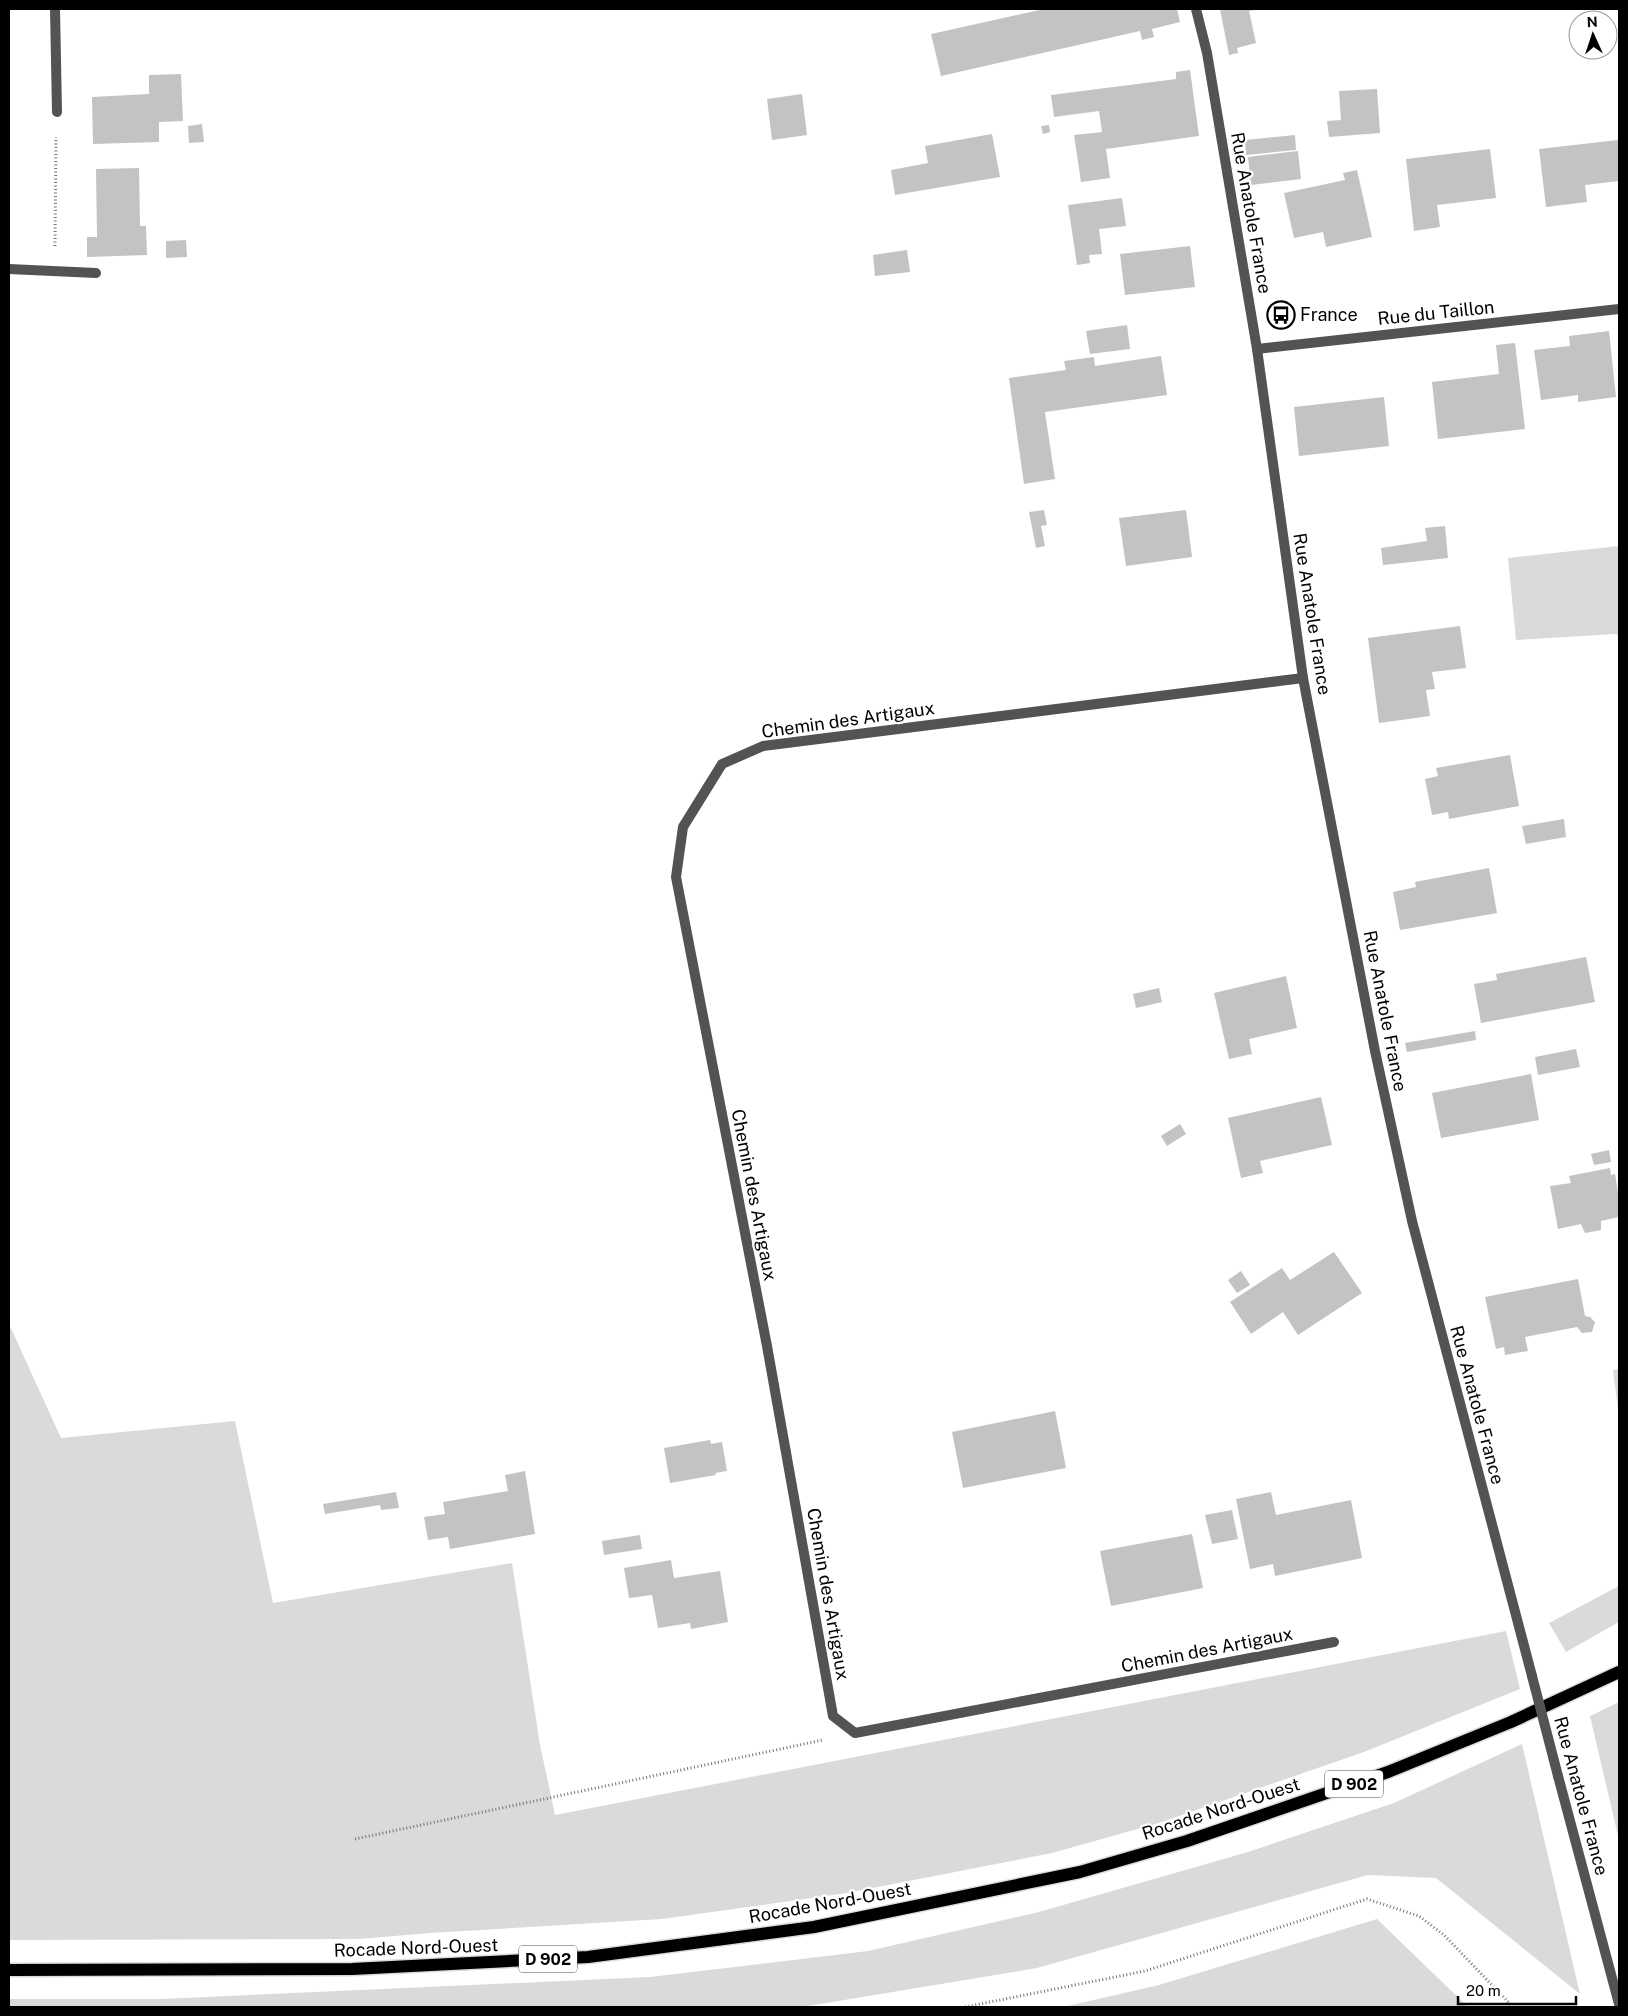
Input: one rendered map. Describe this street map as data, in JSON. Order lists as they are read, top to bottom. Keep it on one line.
{"streets":{"main road":["D 902","Rocade Nord-Ouest"],"street":["Rue Anatole France","Rue du Taillon","Chemin des Artigaux"]},"crossings":[["Rue Anatole France","Rue du Taillon"],["Rue Anatole France","Chemin des Artigaux"]],"places":{"bus stop":["France"]},"scale_bar":"20 m","north":"top"}
